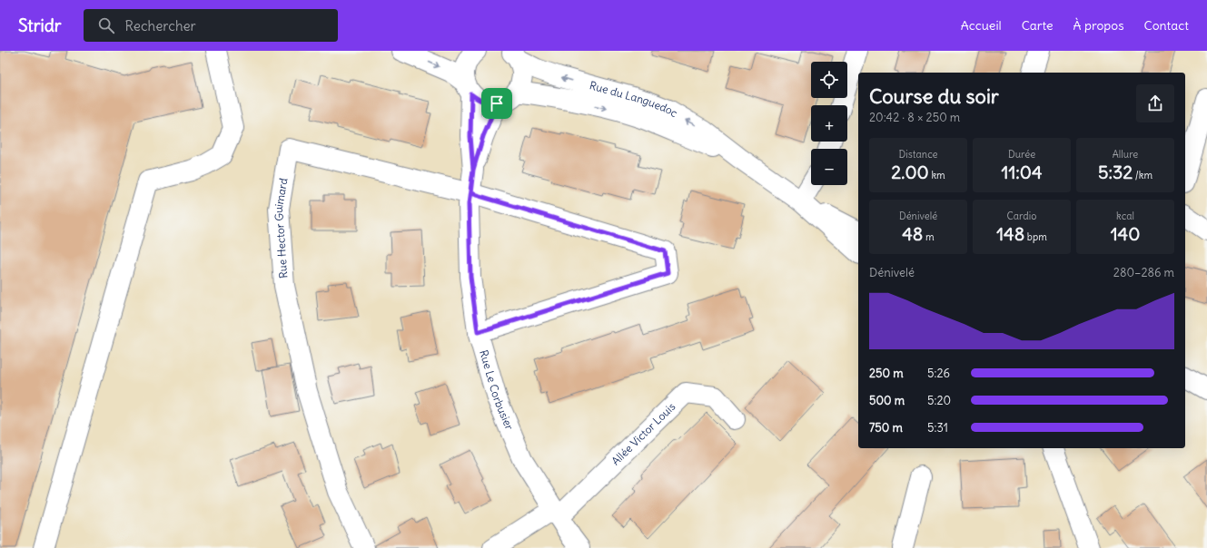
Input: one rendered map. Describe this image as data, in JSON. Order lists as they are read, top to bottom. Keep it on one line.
{"streets":{"street":["Rue du Languedoc","Rue Hector Guimard","Rue Le Corbusier","Allée Victor Louis"]},"crossings":[["Rue Hector Guimard","Rue Le Corbusier"],["Rue Le Corbusier","Allée Victor Louis"]],"page":{"header":"Stridr","search":"Rechercher","nav":["Accueil","Carte","À propos","Contact"],"map_buttons":["+","−"],"heading":["Course du soir","20:42 · 8 × 250 m"],"stats":[["Distance","2.00 km"],["Durée","11:04"],["Allure","5:32 /km"],["Dénivelé","48 m"],["Cardio","148 bpm"],["kcal","140"]],"chart":["Dénivelé","280–286 m"],"list":[{"name":"250 m","note":"5:26"},{"name":"500 m","note":"5:20"},{"name":"750 m","note":"5:31"}]}}
